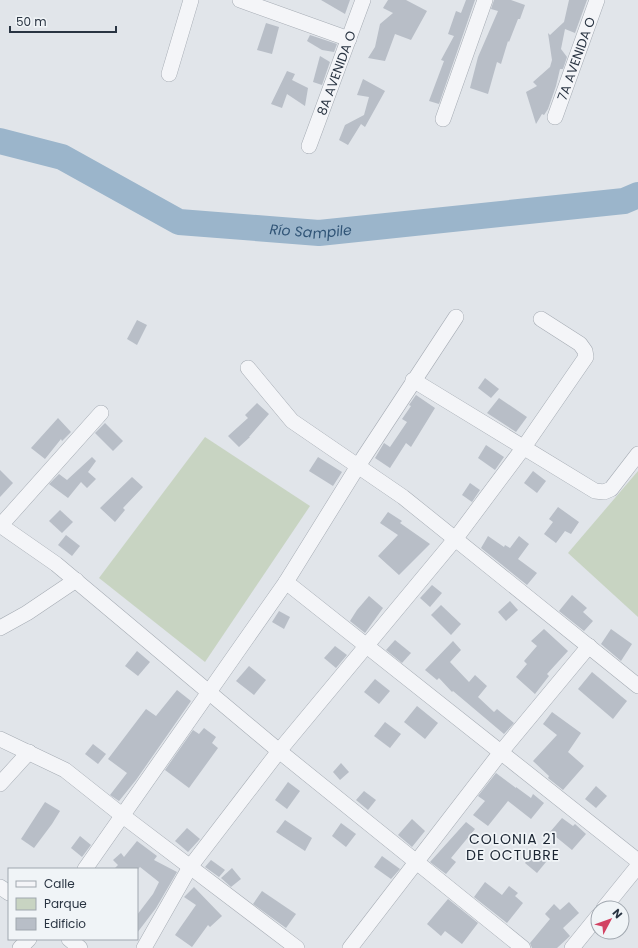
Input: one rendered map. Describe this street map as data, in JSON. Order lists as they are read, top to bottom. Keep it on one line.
{"streets":{"street":["7A AVENIDA O","8A AVENIDA O"]},"districts":["COLONIA 21 DE OCTUBRE"],"water":["Río Sampile"],"legend":["Calle","Parque","Edificio"],"scale_bar":"50 m","north":"top right"}
